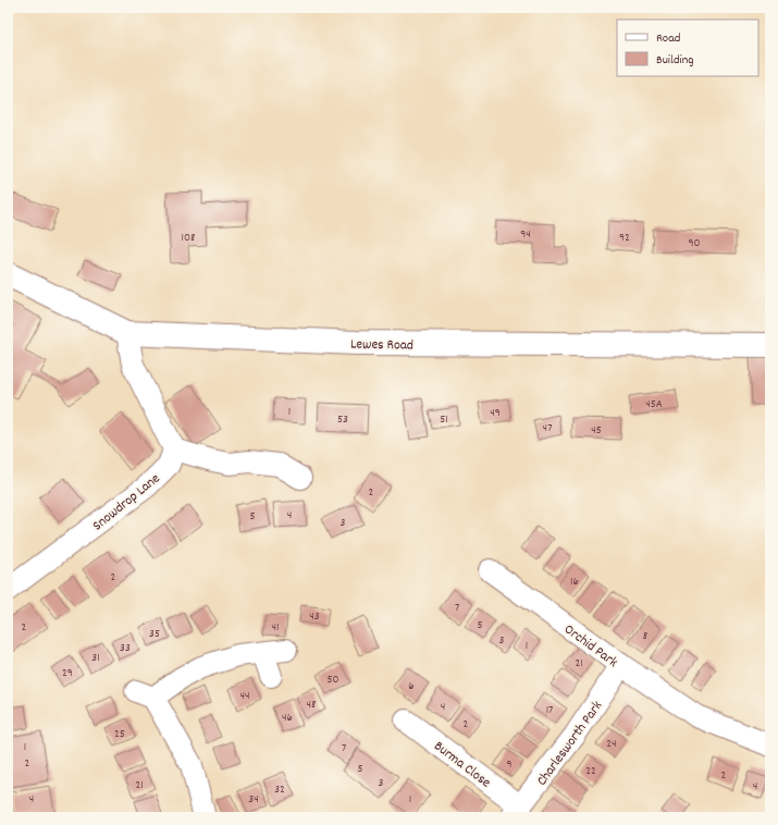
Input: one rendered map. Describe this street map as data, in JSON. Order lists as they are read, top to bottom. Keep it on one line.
{"streets":{"highway":["Lewes Road"],"street":["Snowdrop Lane","Orchid Park","Charlesworth Park","Burma Close"]},"crossings":[["Orchid Park","Charlesworth Park"],["Charlesworth Park","Burma Close"]],"house_numbers":["94","108","92","90","45A","1","49","53","51","47","45","2","4","5","3","2","16","7","43","5","2","41","35","8","3","1","33","31","21","29","50","6","44","48","4","17","46","2","25","24","1","7","2","9","5","22","2","3","21","4","32","4","34","1"],"legend":["Road","Building"]}
